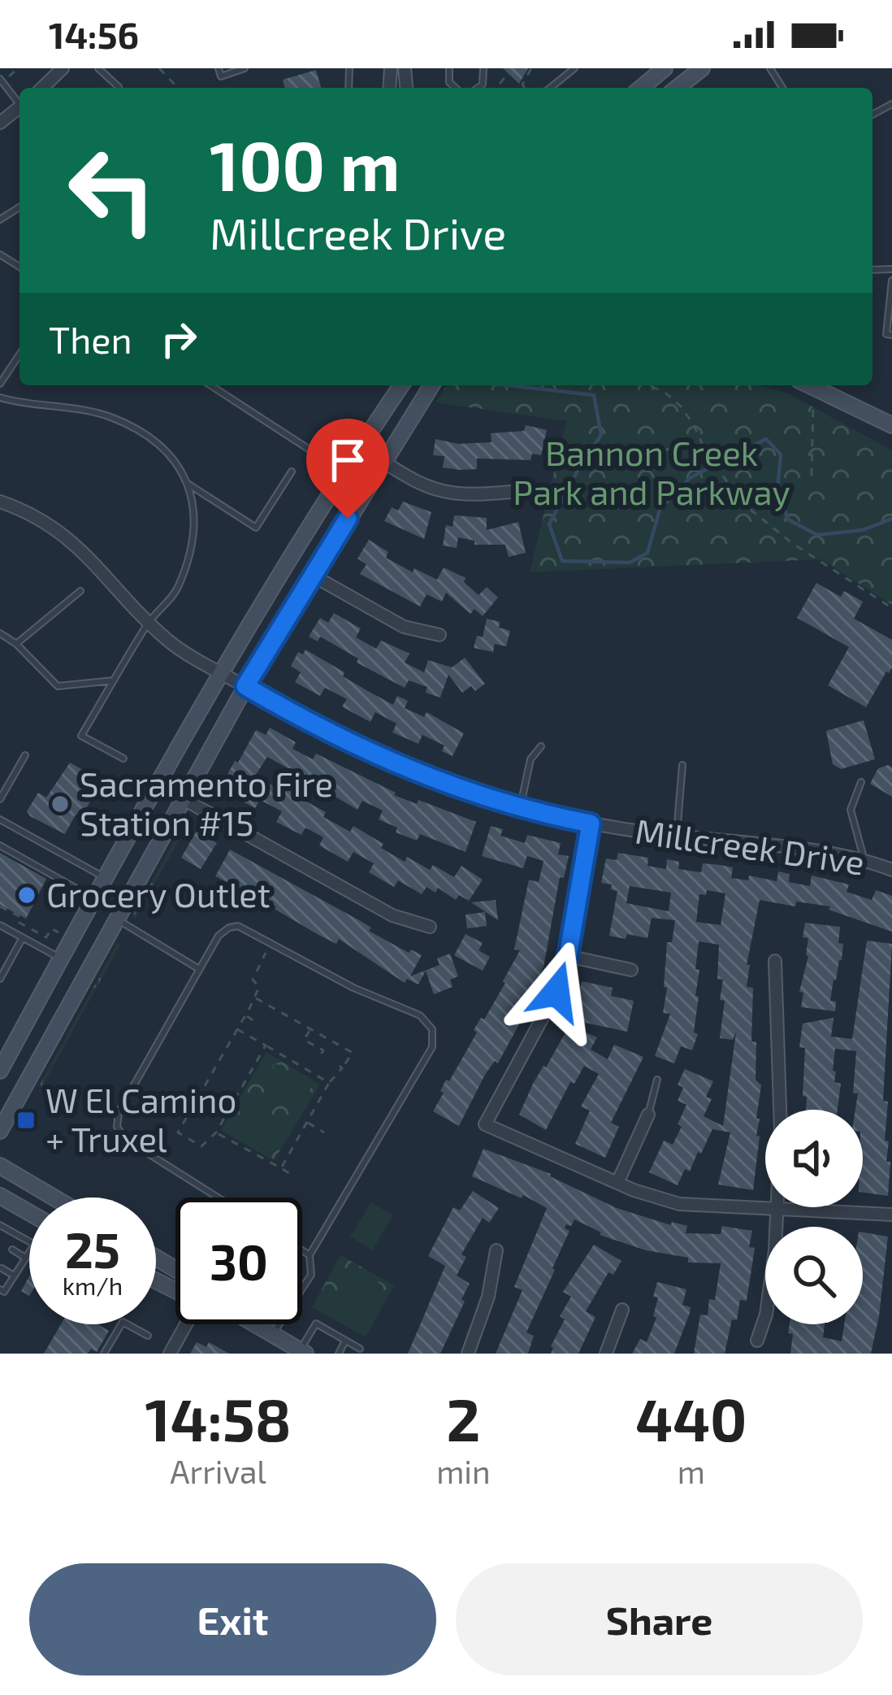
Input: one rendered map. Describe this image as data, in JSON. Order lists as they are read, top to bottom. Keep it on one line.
{"streets":{"street":["Millcreek Drive"]},"parks":["Bannon Creek Park and Parkway"],"places":{"other":["Sacramento Fire Station #15","Grocery Outlet"],"transit":["W El Camino + Truxel"]},"page":{"status":"14:56","turn":["100 m","Millcreek Drive"],"then":"Then","speed":"25 km/h","limit":"30","eta":["14:58","Arrival","2","min","440","m"],"buttons":["Exit","Share"]}}
